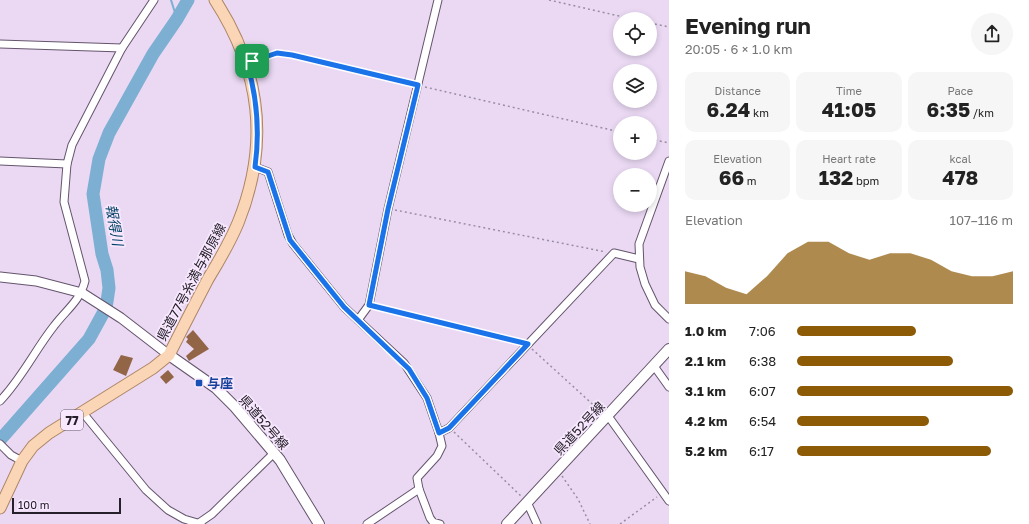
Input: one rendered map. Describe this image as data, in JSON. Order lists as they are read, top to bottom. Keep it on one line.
{"streets":{"main road":["県道77号糸満与那原線","77","県道52号線"]},"crossings":[["県道77号糸満与那原線","県道52号線"]],"water":["報得川"],"places":{"transit":["与座"]},"scale_bar":"100 m","page":{"heading":["Evening run","20:05 · 6 × 1.0 km"],"map_buttons":["+","−"],"stats":[["Distance","6.24 km"],["Time","41:05"],["Pace","6:35 /km"],["Elevation","66 m"],["Heart rate","132 bpm"],["kcal","478"]],"chart":["Elevation","107–116 m"],"list":[{"name":"1.0 km","note":"7:06"},{"name":"2.1 km","note":"6:38"},{"name":"3.1 km","note":"6:07"},{"name":"4.2 km","note":"6:54"},{"name":"5.2 km","note":"6:17"}],"scale":"100 m"}}
